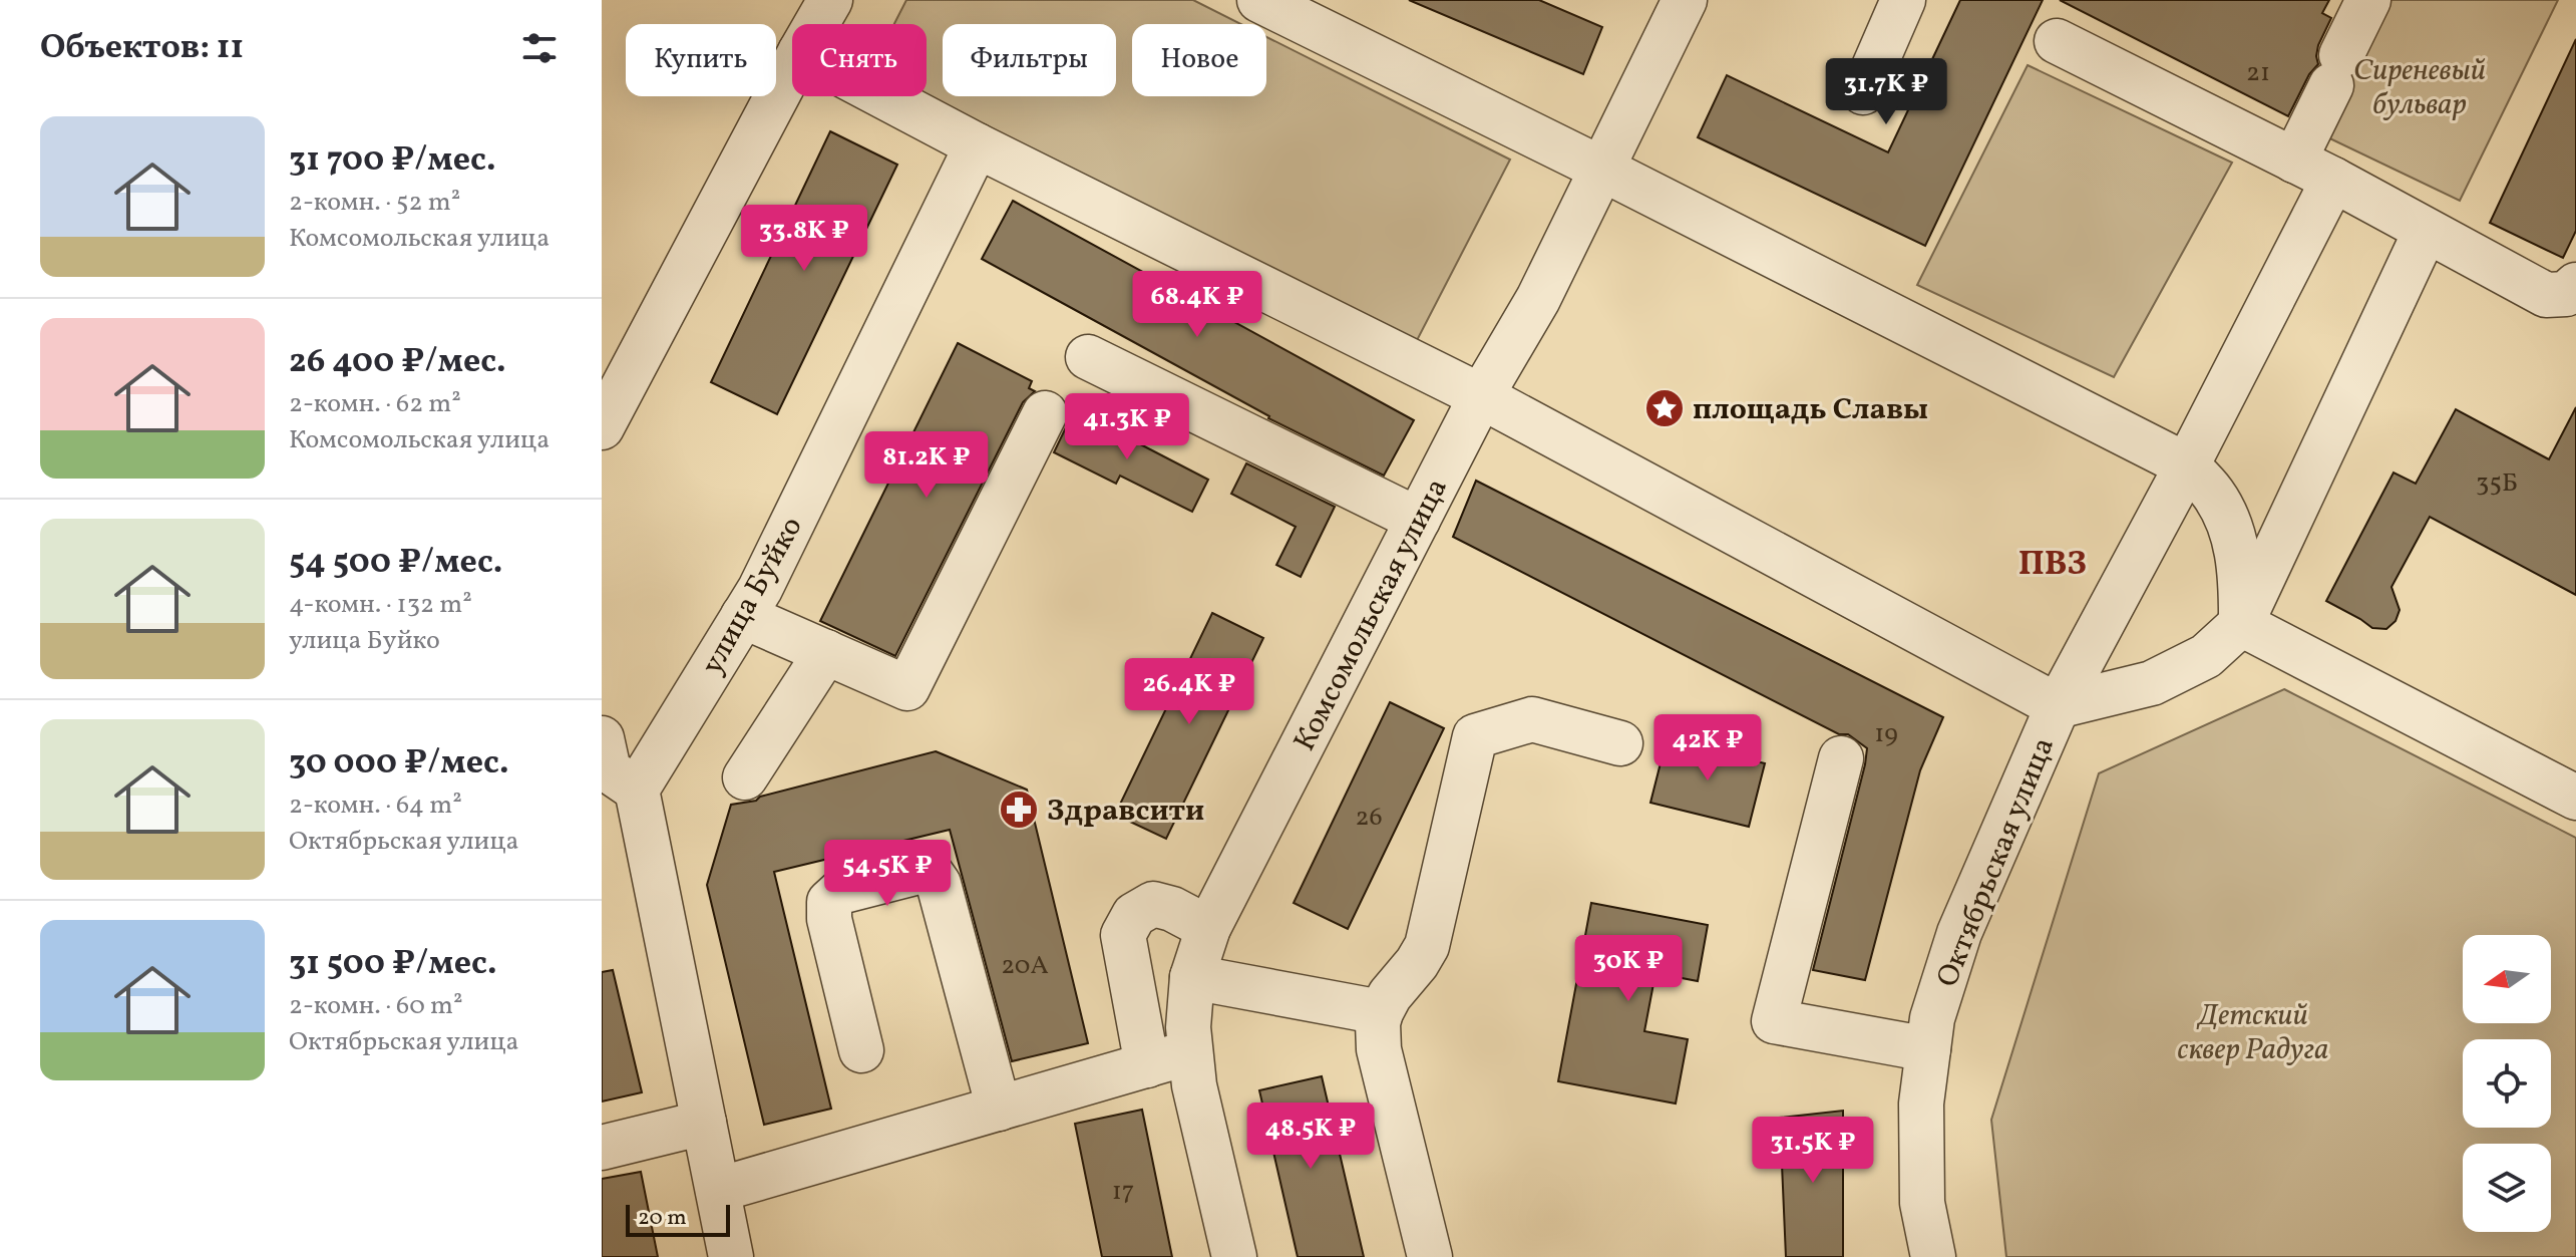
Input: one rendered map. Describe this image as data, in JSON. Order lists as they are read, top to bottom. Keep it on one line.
{"streets":{"street":["улица Буйко","Комсомольская улица","Октябрьская улица"]},"districts":["ПВЗ"],"parks":["Сиреневый бульвар","Детский сквер Радуга"],"places":{"place":["площадь Славы"],"pharmacy":["Здравсити"]},"house_numbers":["21","35Б","19","26","20А","17"],"scale_bar":"20 m","north":"left","page":{"heading":"Объектов: 11","chip":["Купить","Снять","Фильтры","Новое"],"price":["31.7K ₽","33.8K ₽","68.4K ₽","41.3K ₽","81.2K ₽","26.4K ₽","42K ₽","54.5K ₽","30K ₽","48.5K ₽","31.5K ₽"],"list":[{"name":"31 700 ₽/мес.","note":"2-комн. · 52 m² · Комсомольская улица"},{"name":"26 400 ₽/мес.","note":"2-комн. · 62 m² · Комсомольская улица"},{"name":"54 500 ₽/мес.","note":"4-комн. · 132 m² · улица Буйко"},{"name":"30 000 ₽/мес.","note":"2-комн. · 64 m² · Октябрьская улица"},{"name":"31 500 ₽/мес.","note":"2-комн. · 60 m² · Октябрьская улица"}],"scale":"20 m"}}
